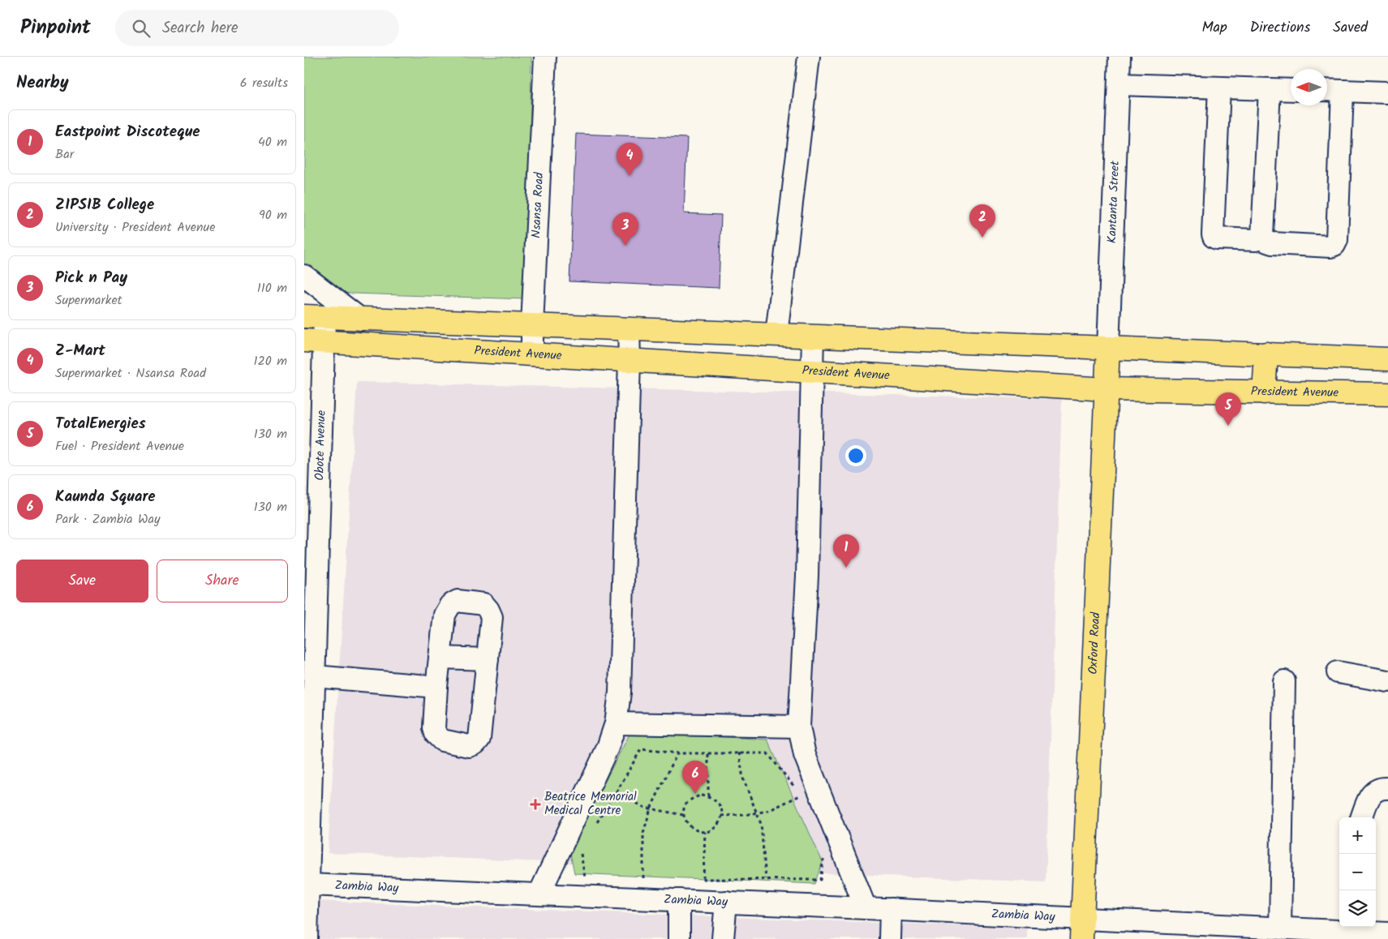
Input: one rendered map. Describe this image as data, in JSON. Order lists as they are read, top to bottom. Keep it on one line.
{"streets":{"main road":["President Avenue","Oxford Road"],"street":["Kantanta Street","Nsansa Road","Obote Avenue","Zambia Way"]},"crossings":[["Kantanta Street","Oxford Road"],["Nsansa Road","President Avenue"],["President Avenue","Obote Avenue"],["President Avenue","Oxford Road"],["Obote Avenue","Zambia Way"],["Oxford Road","Zambia Way"]],"places":{"health":["Beatrice Memorial Medical Centre"]},"north":"left","page":{"header":"Pinpoint","search":"Search here","nav":["Map","Directions","Saved"],"heading":["Nearby","6 results"],"list":[{"mark":"1","name":"Eastpoint Discoteque","note":"Bar","value":"40 m"},{"mark":"2","name":"ZIPSIB College","note":"University · President Avenue","value":"90 m"},{"mark":"3","name":"Pick n Pay","note":"Supermarket","value":"110 m"},{"mark":"4","name":"Z-Mart","note":"Supermarket · Nsansa Road","value":"120 m"},{"mark":"5","name":"TotalEnergies","note":"Fuel · President Avenue","value":"130 m"},{"mark":"6","name":"Kaunda Square","note":"Park · Zambia Way","value":"130 m"}],"pins":["4","2","3","5","1","6"],"buttons":["Save","Share"],"map_buttons":["+","−"]}}
